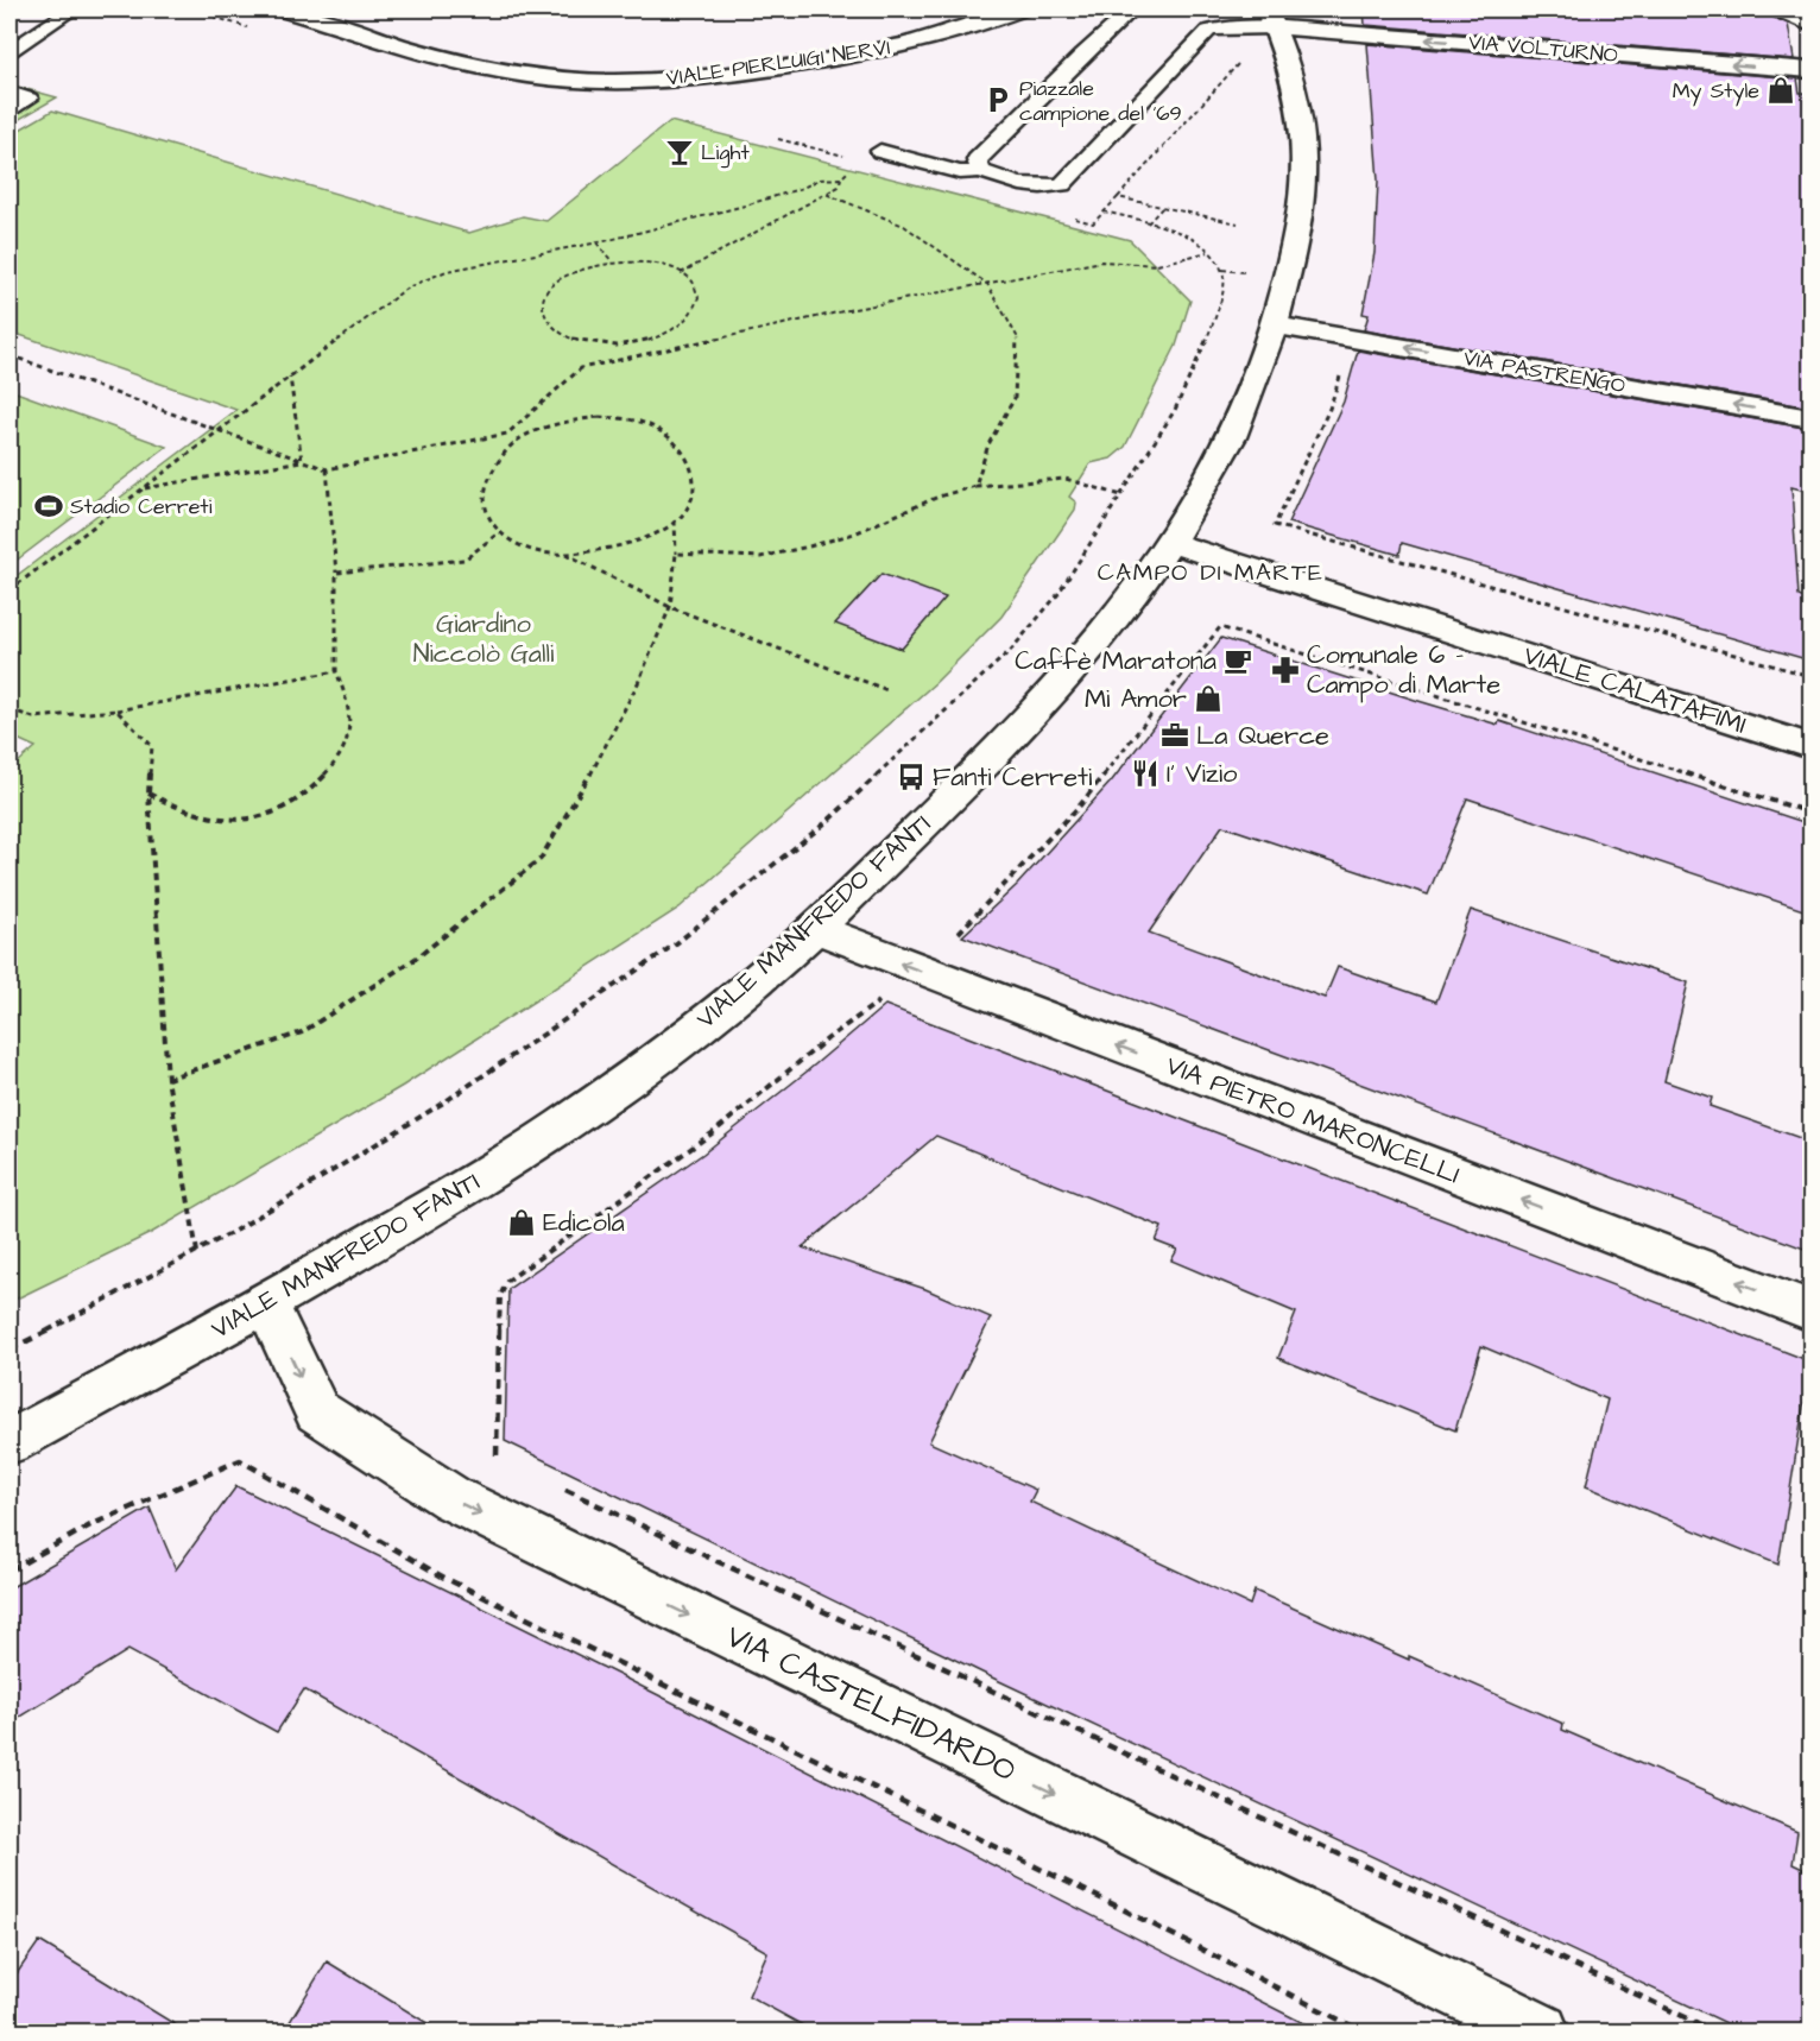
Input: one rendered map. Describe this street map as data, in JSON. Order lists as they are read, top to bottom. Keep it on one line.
{"streets":{"street":["VIA VOLTURNO","VIALE PIERLUIGI NERVI","VIA PASTRENGO","VIALE CALATAFIMI","VIALE MANFREDO FANTI","VIA PIETRO MARONCELLI","VIA CASTELFIDARDO"]},"crossings":[["VIA VOLTURNO","VIALE MANFREDO FANTI"],["VIA PASTRENGO","VIALE MANFREDO FANTI"],["VIALE CALATAFIMI","VIALE MANFREDO FANTI"],["VIALE MANFREDO FANTI","VIA PIETRO MARONCELLI"],["VIALE MANFREDO FANTI","VIA CASTELFIDARDO"]],"one_way":["VIA VOLTURNO","VIA PASTRENGO","VIA PIETRO MARONCELLI","VIA CASTELFIDARDO"],"districts":["CAMPO DI MARTE"],"parks":["Giardino Niccolò Galli"],"places":{"shop":["My Style","Mi Amor","Edicola"],"parking":["Piazzale campione del ‘69"],"bar":["Light"],"sports":["Stadio Cerreti"],"cafe":["Caffè Maratona"],"pharmacy":["Comunale 6 - Campo di Marte"],"office":["La Querce"],"restaurant":["I’ Vizio"],"bus stop":["Fanti Cerreti"]}}
